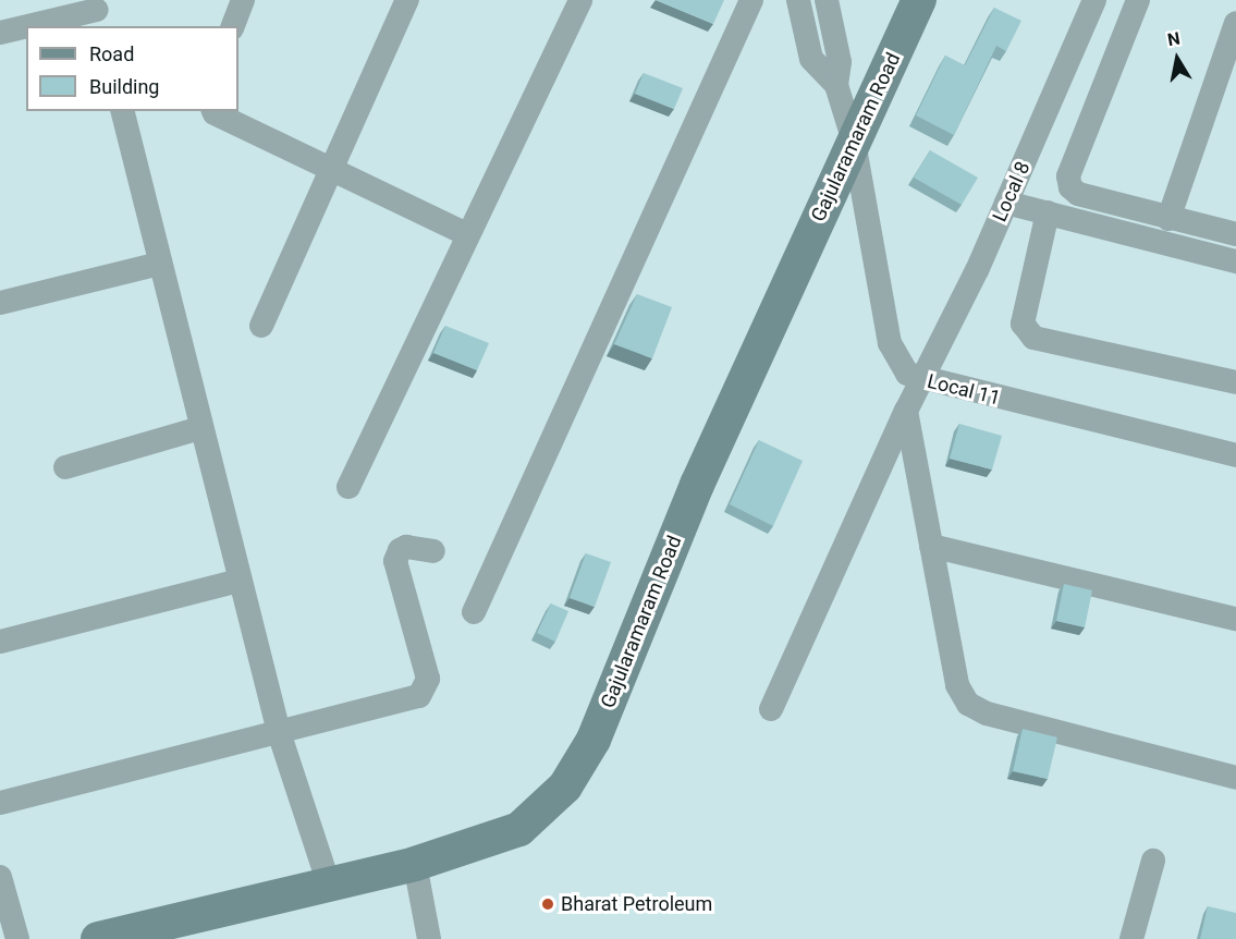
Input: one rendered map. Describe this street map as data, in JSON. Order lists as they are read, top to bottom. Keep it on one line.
{"streets":{"main road":["Gajularamaram Road"],"street":["Local 8","Local 11"]},"crossings":[["Gajularamaram Road","Local 11"],["Local 8","Local 11"]],"places":["Bharat Petroleum"],"legend":["Road","Building"],"north":"top"}
